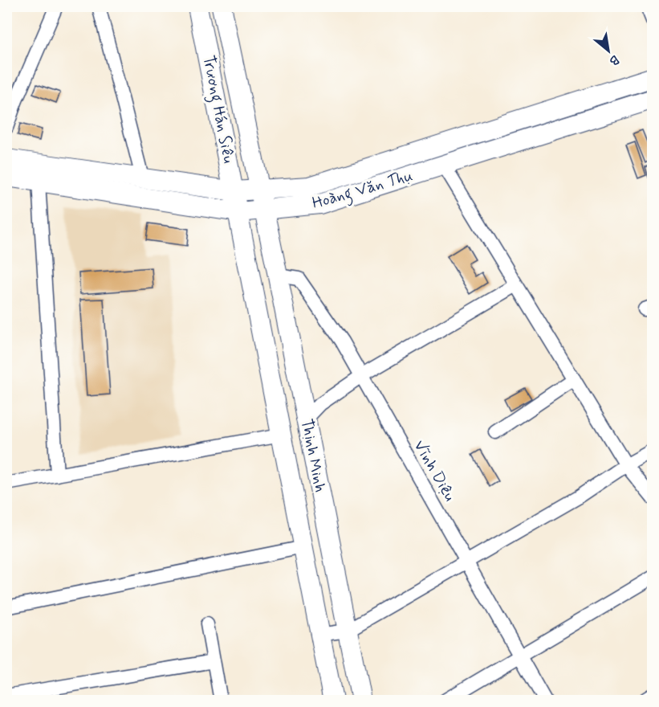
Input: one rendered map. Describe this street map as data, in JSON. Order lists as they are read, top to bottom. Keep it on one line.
{"streets":{"main road":["Trương Hán Siêu","Hoàng Văn Thụ","Thịnh Minh"],"street":["Vĩnh Diệu"]},"crossings":[["Trương Hán Siêu","Hoàng Văn Thụ"],["Trương Hán Siêu","Thịnh Minh"],["Hoàng Văn Thụ","Thịnh Minh"],["Thịnh Minh","Vĩnh Diệu"]],"north":"bottom right"}
